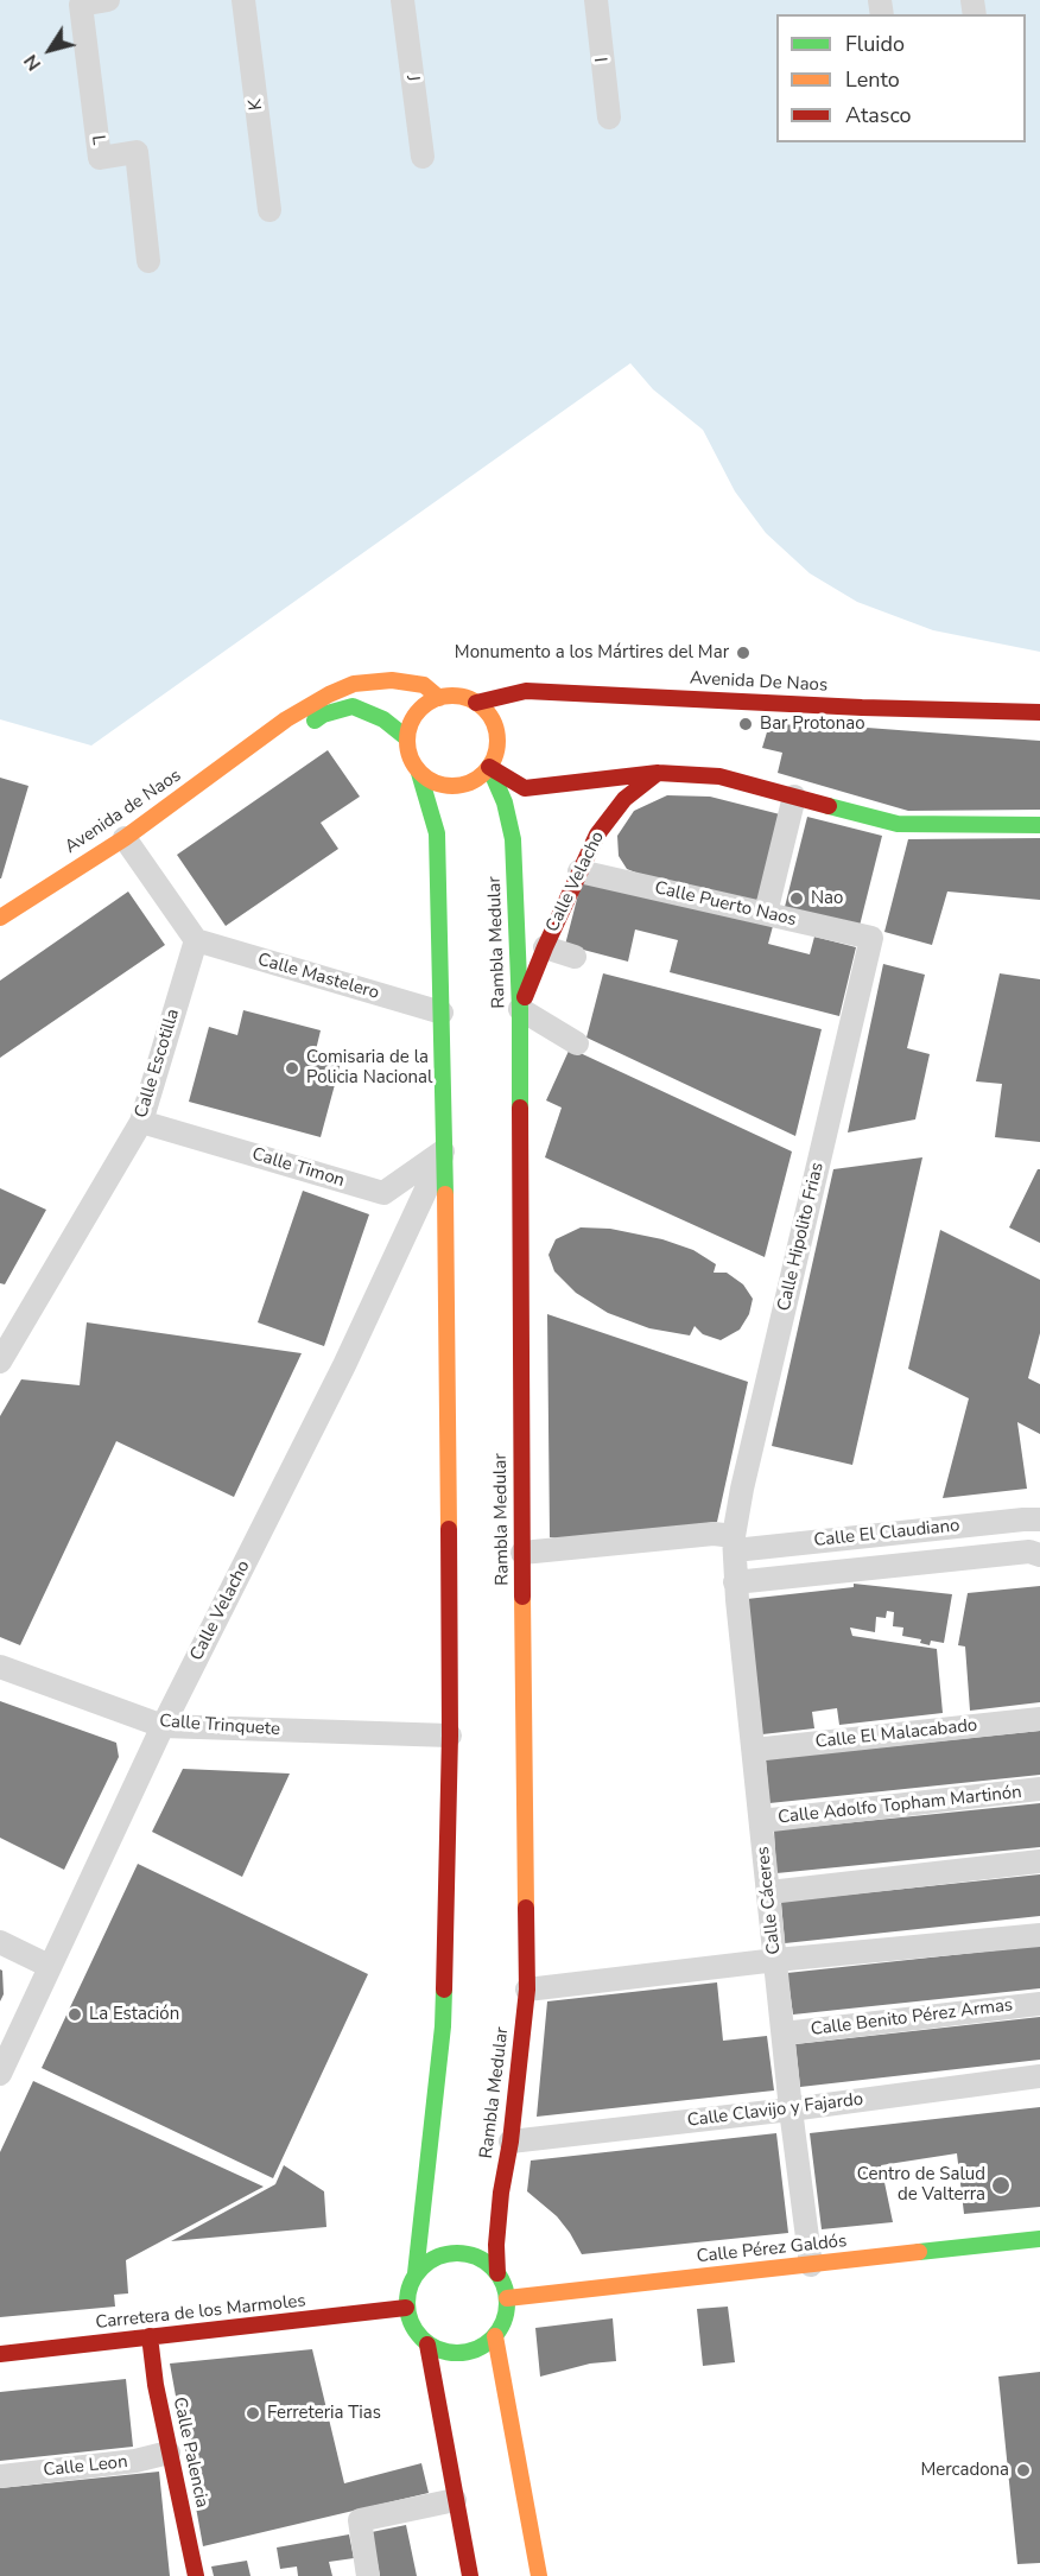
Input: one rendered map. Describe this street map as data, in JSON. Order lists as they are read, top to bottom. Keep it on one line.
{"streets":{"main road":["Avenida De Naos","Avenida de Naos","Calle Velacho","Rambla Medular","Calle Pérez Galdós","Carretera de los Marmoles","Calle Palencia"],"street":["I","J","K","L","Calle Puerto Naos","Calle Mastelero","Calle Escotilla","Calle Timon","Calle Hipolito Frias","Calle El Claudiano","Calle Trinquete","Calle El Malacabado","Calle Adolfo Topham Martinón","Calle Cáceres","Calle Benito Pérez Armas","Calle Clavijo y Fajardo","Calle Leon"]},"crossings":[["Avenida De Naos","Avenida de Naos"],["Avenida De Naos","Rambla Medular"],["Avenida de Naos","Rambla Medular"],["Calle Velacho","Calle Puerto Naos"],["Calle Velacho","Rambla Medular"],["Calle Velacho","Calle Timon"],["Calle Velacho","Calle Trinquete"],["Calle Puerto Naos","Calle Hipolito Frias"],["Rambla Medular","Calle El Claudiano"],["Rambla Medular","Calle Clavijo y Fajardo"],["Rambla Medular","Calle Pérez Galdós"],["Rambla Medular","Carretera de los Marmoles"],["Calle Mastelero","Calle Escotilla"],["Calle Escotilla","Calle Timon"],["Calle Hipolito Frias","Calle El Claudiano"],["Calle Hipolito Frias","Calle Cáceres"],["Calle El Claudiano","Calle Cáceres"],["Calle El Malacabado","Calle Cáceres"],["Calle Adolfo Topham Martinón","Calle Cáceres"],["Calle Cáceres","Calle Benito Pérez Armas"],["Calle Cáceres","Calle Clavijo y Fajardo"],["Calle Cáceres","Calle Pérez Galdós"],["Calle Pérez Galdós","Carretera de los Marmoles"],["Carretera de los Marmoles","Calle Palencia"],["Calle Palencia","Calle Leon"]],"places":["Monumento a los Mártires del Mar","Bar Protonao","Nao","Comisaria de la Policia Nacional","La Estación","Centro de Salud de Valterra","Ferreteria Tias","Mercadona"],"legend":["Fluido","Lento","Atasco"],"north":"bottom left"}
